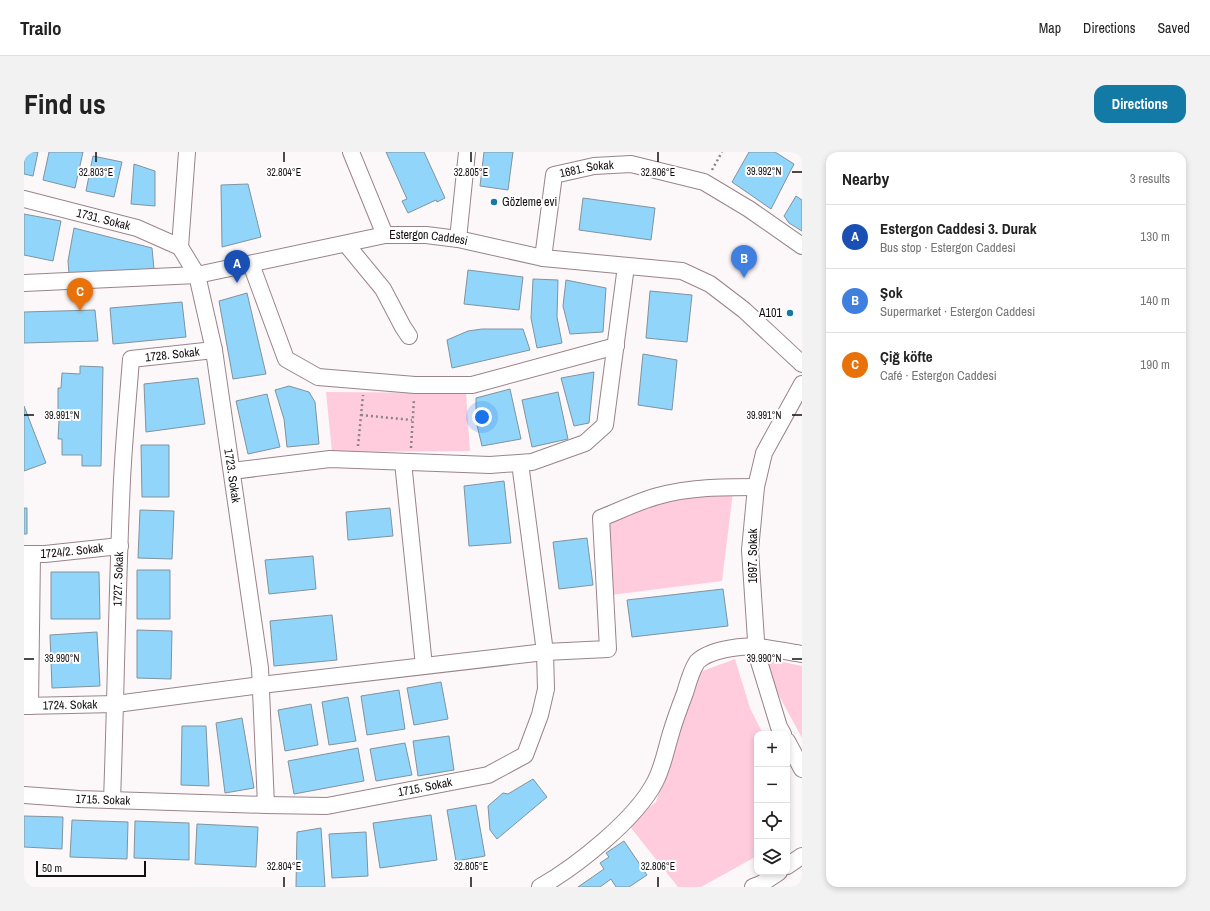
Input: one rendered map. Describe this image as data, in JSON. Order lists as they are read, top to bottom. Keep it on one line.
{"streets":{"street":["1681. Sokak","1731. Sokak","Estergon Caddesi","1728. Sokak","1723. Sokak","1724/2. Sokak","1697. Sokak","1727. Sokak","1724. Sokak","1715. Sokak"]},"crossings":[["1681. Sokak","Estergon Caddesi"],["1731. Sokak","1723. Sokak"],["Estergon Caddesi","1723. Sokak"],["1728. Sokak","1723. Sokak"],["1728. Sokak","1727. Sokak"],["1723. Sokak","1724. Sokak"],["1723. Sokak","1715. Sokak"],["1724/2. Sokak","1727. Sokak"],["1697. Sokak","1724. Sokak"],["1727. Sokak","1724. Sokak"],["1727. Sokak","1715. Sokak"],["1724. Sokak","1715. Sokak"]],"places":["Gözleme evi","A101"],"scale_bar":"50 m","page":{"header":"Trailo","nav":["Map","Directions","Saved"],"title":"Find us","buttons":"Directions","heading":["Nearby","3 results"],"list":[{"mark":"A","name":"Estergon Caddesi 3. Durak","note":"Bus stop · Estergon Caddesi","value":"130 m"},{"mark":"B","name":"Şok","note":"Supermarket · Estergon Caddesi","value":"140 m"},{"mark":"C","name":"Çiğ köfte","note":"Café · Estergon Caddesi","value":"190 m"}],"pins":["B","A","C"],"map_buttons":["+","−"],"scale":"50 m"},"coordinates":["39.992°N","32.803°E","32.804°E","32.805°E","32.806°E","39.991°N","39.990°N"]}
